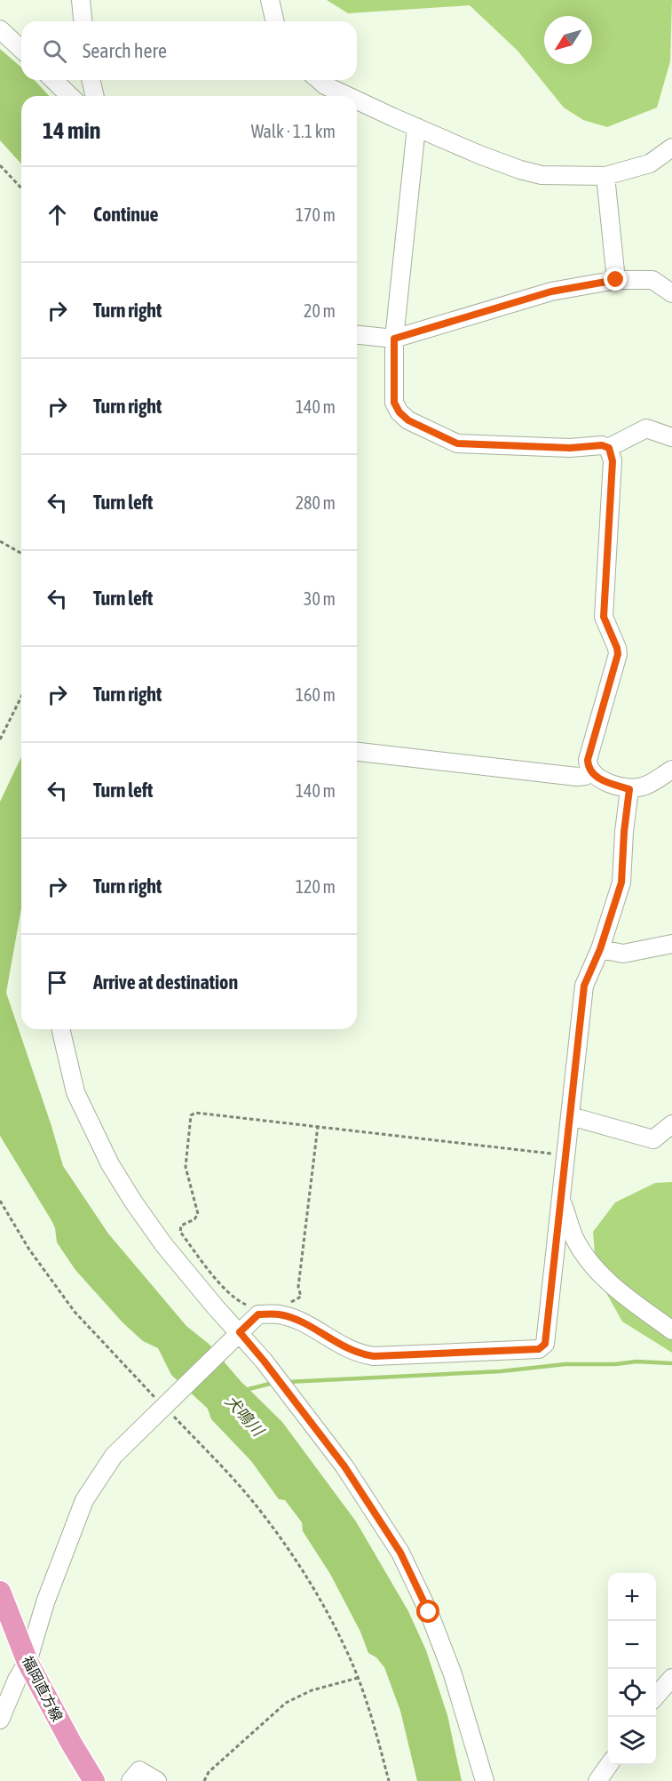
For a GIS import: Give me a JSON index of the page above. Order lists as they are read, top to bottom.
{
  "streets": {
    "main road": ["福岡直方線"]
  },
  "water": ["犬鳴川"],
  "north": "bottom left",
  "page": {
    "search": "Search here",
    "heading": ["14 min", "Walk · 1.1 km"],
    "list": [
      ["Continue", "170 m"],
      ["Turn right", "20 m"],
      ["Turn right", "140 m"],
      ["Turn left", "280 m"],
      ["Turn left", "30 m"],
      ["Turn right", "160 m"],
      ["Turn left", "140 m"],
      ["Turn right", "120 m"],
      "Arrive at destination"
    ],
    "map_buttons": ["+", "−"]
  }
}
